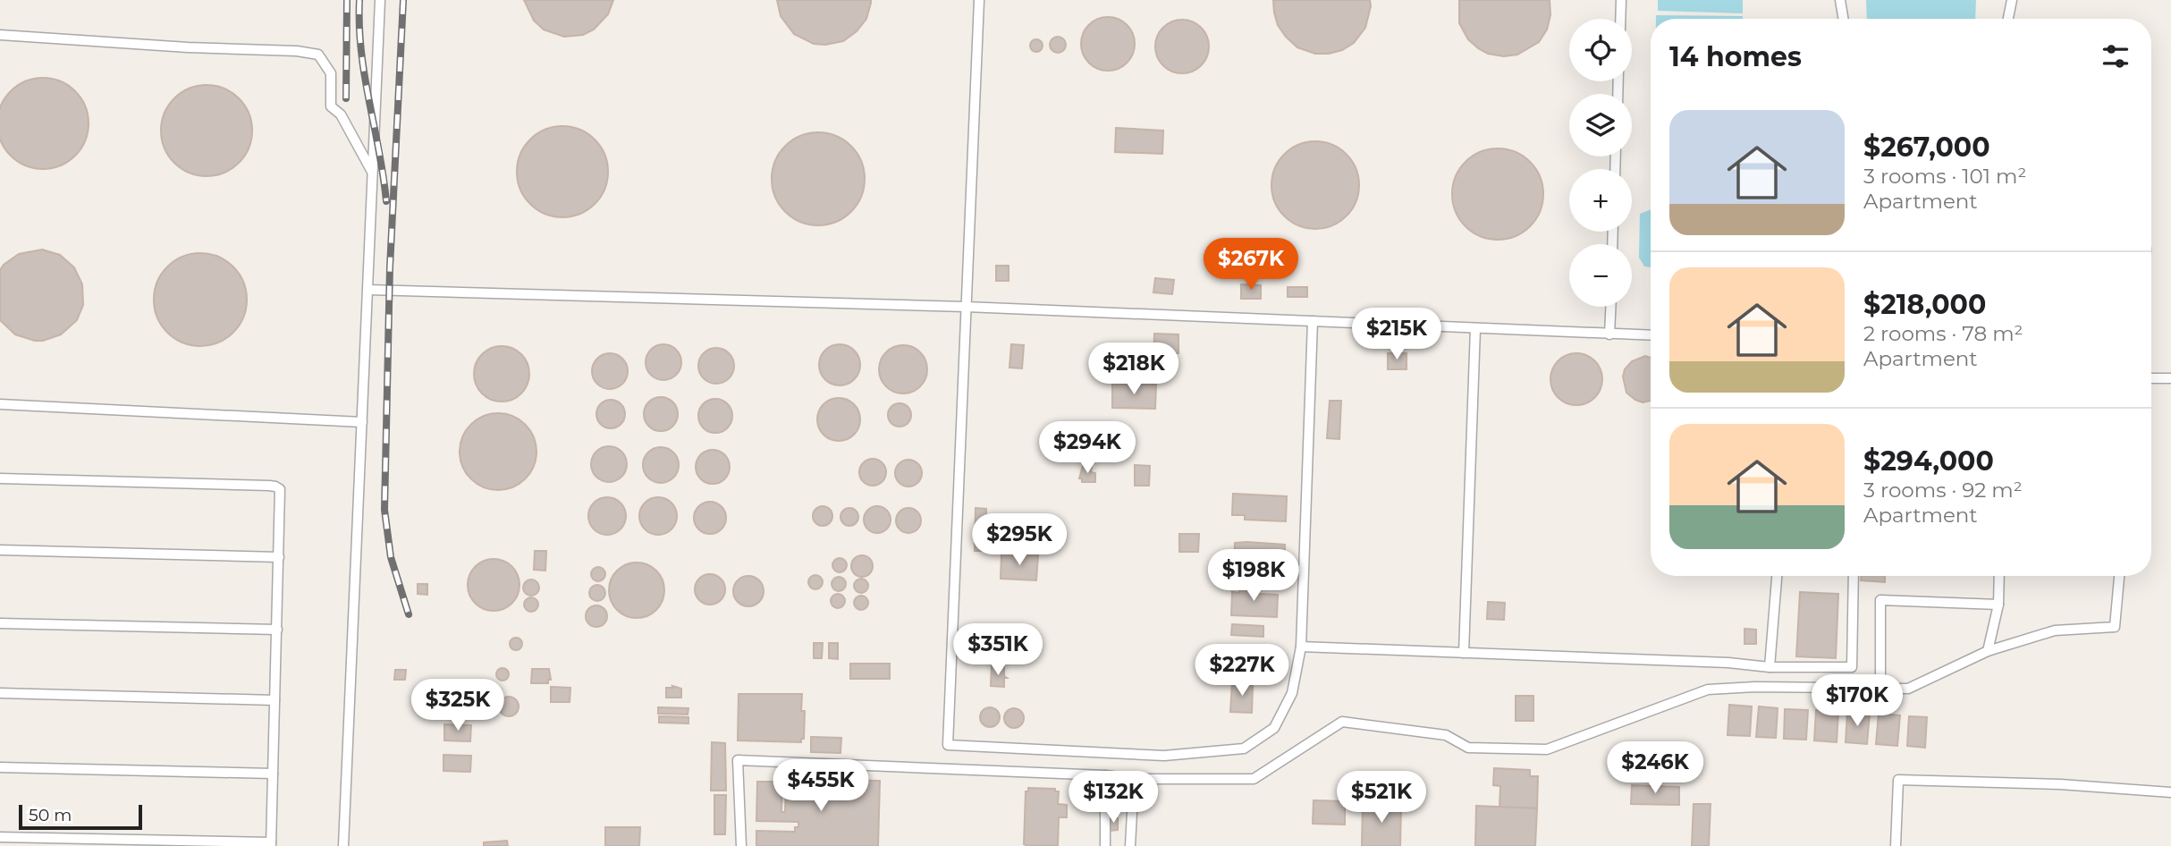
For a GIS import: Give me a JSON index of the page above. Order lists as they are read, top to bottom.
{
  "scale_bar": "50 m",
  "page": {
    "map_buttons": ["+", "−"],
    "heading": "14 homes",
    "list": [
      {
        "name": "$267,000",
        "note": "3 rooms · 101 m² · Apartment"
      },
      {
        "name": "$218,000",
        "note": "2 rooms · 78 m² · Apartment"
      },
      {
        "name": "$294,000",
        "note": "3 rooms · 92 m² · Apartment"
      }
    ],
    "price": [
      "$267K",
      "$215K",
      "$218K",
      "$294K",
      "$295K",
      "$198K",
      "$351K",
      "$227K",
      "$170K",
      "$325K",
      "$246K",
      "$455K",
      "$132K",
      "$521K"
    ],
    "scale": "50 m"
  }
}
